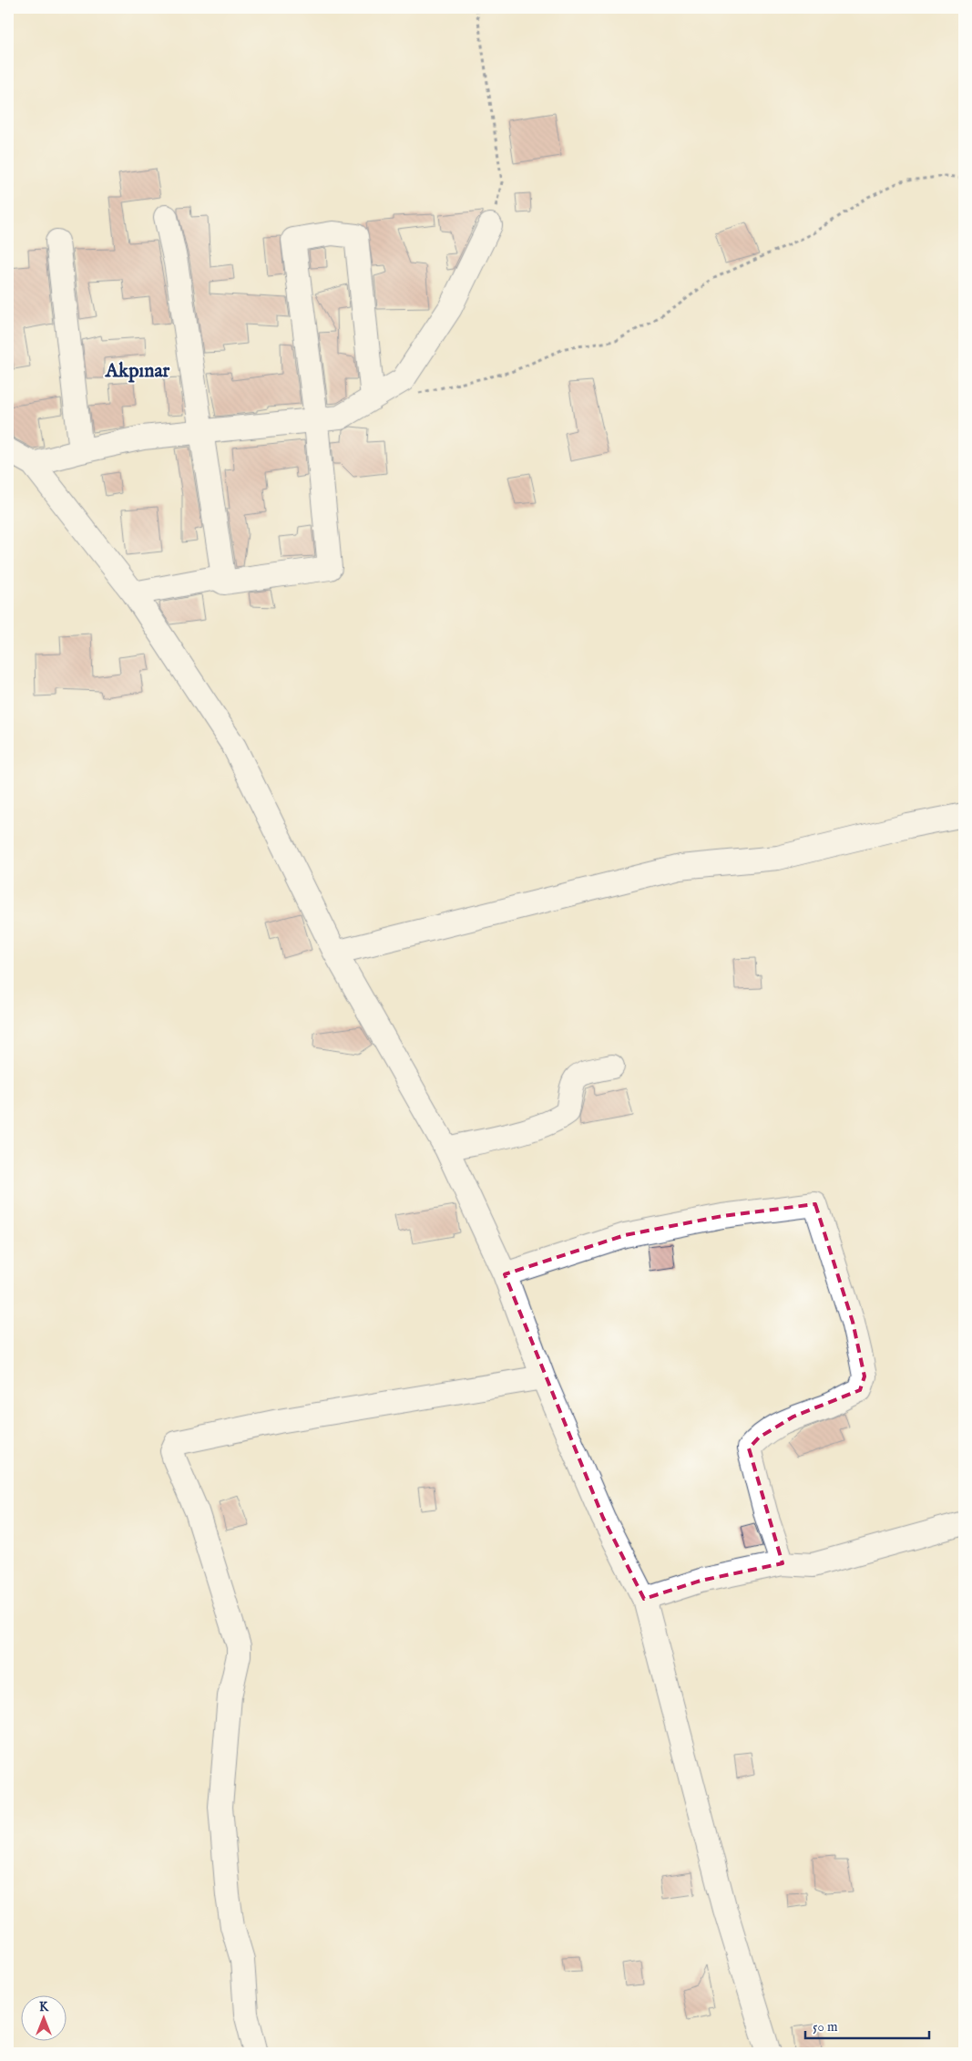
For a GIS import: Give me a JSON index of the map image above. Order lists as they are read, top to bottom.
{
  "districts": ["Akpınar"],
  "scale_bar": "50 m",
  "north": "top"
}
